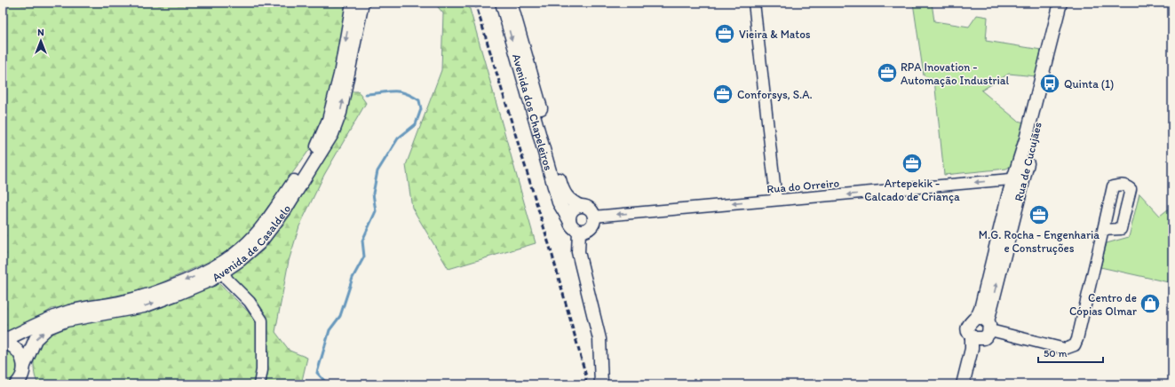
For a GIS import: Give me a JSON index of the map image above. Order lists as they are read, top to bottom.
{
  "streets": {
    "street": [
      "Avenida dos Chapeleiros",
      "Rua de Cucujães",
      "Rua do Orreiro",
      "Avenida de Casaldelo"
    ]
  },
  "crossings": [
    ["Avenida dos Chapeleiros", "Rua do Orreiro"],
    ["Rua de Cucujães", "Rua do Orreiro"]
  ],
  "one_way": ["Rua do Orreiro"],
  "places": {
    "office": [
      "Vieira & Matos",
      "RPA Inovation - Automação Industrial",
      "Conforsys, S.A.",
      "Artepekik - Calcado de Criança",
      "M.G. Rocha - Engenharia e Construções"
    ],
    "bus stop": ["Quinta (1)"],
    "shop": ["Centro de Cópias Olmar"]
  },
  "scale_bar": "50 m",
  "north": "top"
}
